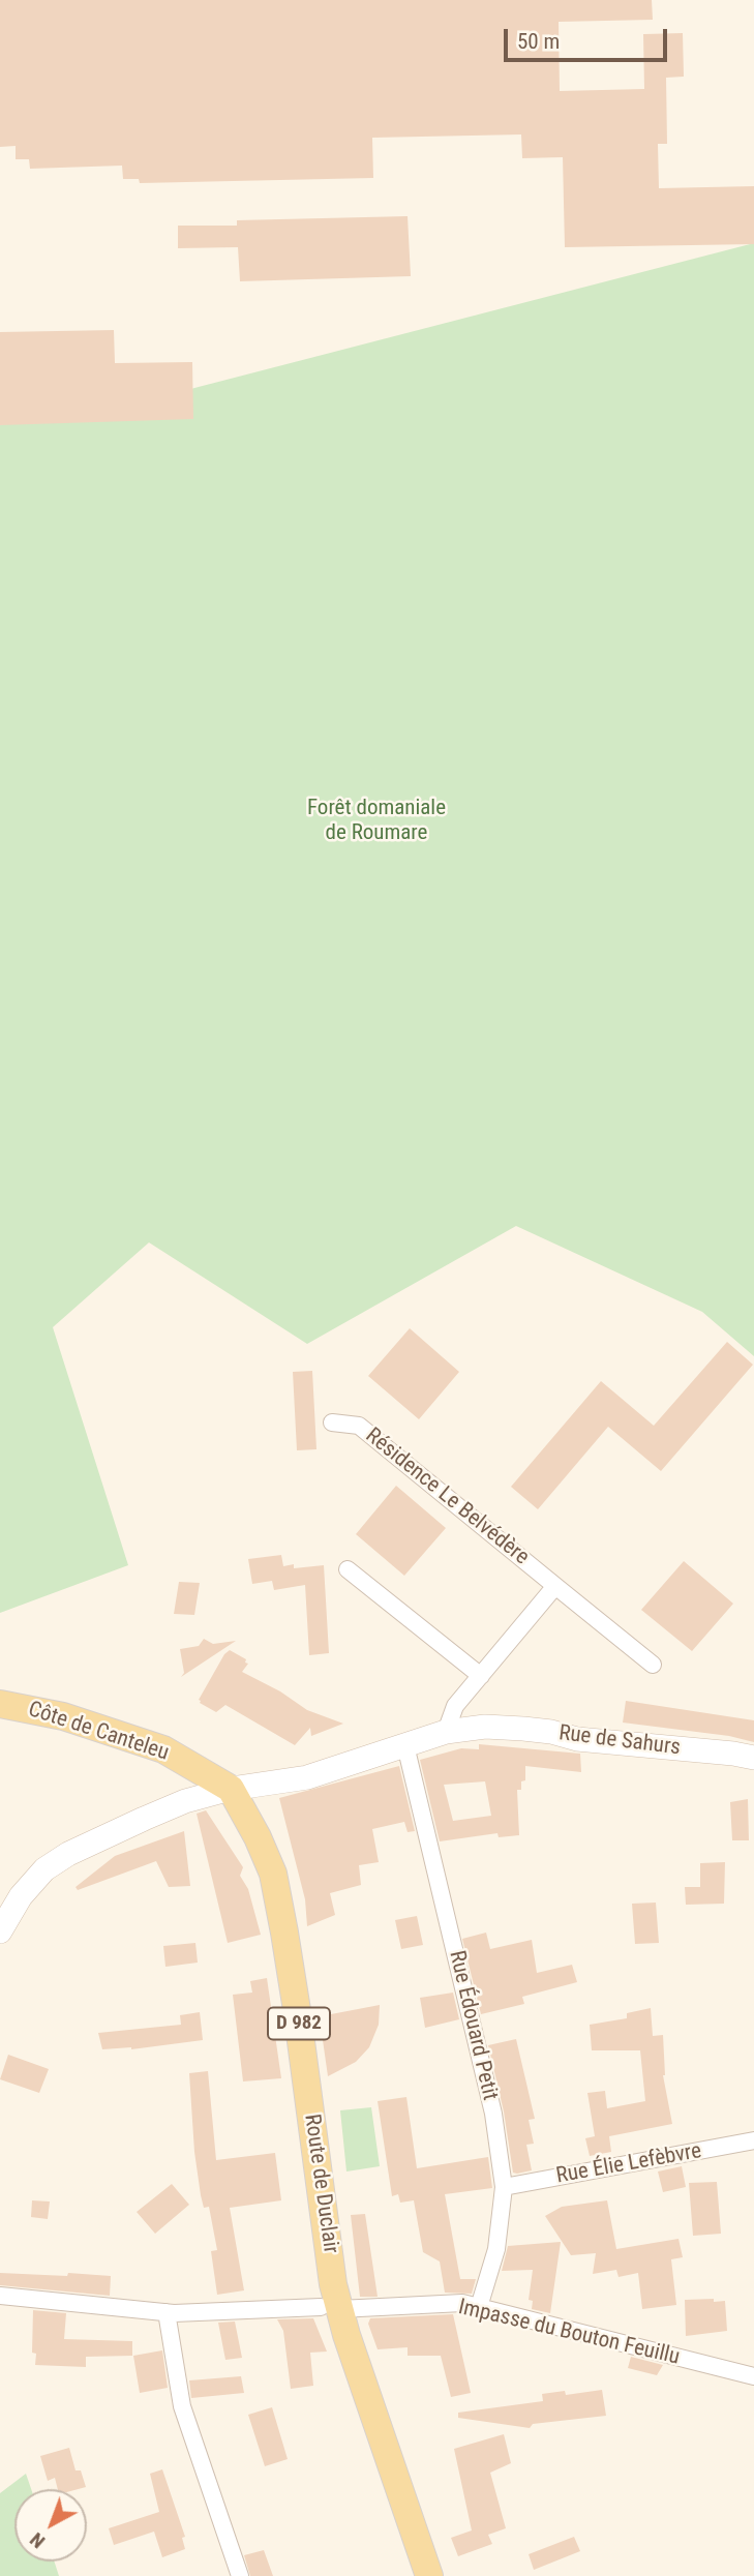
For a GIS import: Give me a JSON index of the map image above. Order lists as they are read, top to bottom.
{
  "streets": {
    "main road": ["Côte de Canteleu", "D 982", "Route de Duclair"],
    "street": [
      "Résidence Le Belvédère",
      "Rue de Sahurs",
      "Rue Édouard Petit",
      "Rue Élie Lefèbvre",
      "Impasse du Bouton Feuillu"
    ]
  },
  "crossings": [
    ["Côte de Canteleu", "Rue de Sahurs"],
    ["Côte de Canteleu", "Route de Duclair"],
    ["Rue de Sahurs", "Rue Édouard Petit"],
    ["Rue de Sahurs", "Route de Duclair"],
    ["Rue Édouard Petit", "Rue Élie Lefèbvre"],
    ["Rue Édouard Petit", "Impasse du Bouton Feuillu"],
    ["Route de Duclair", "Impasse du Bouton Feuillu"]
  ],
  "parks": ["Forêt domaniale de Roumare"],
  "scale_bar": "50 m",
  "north": "bottom left"
}
